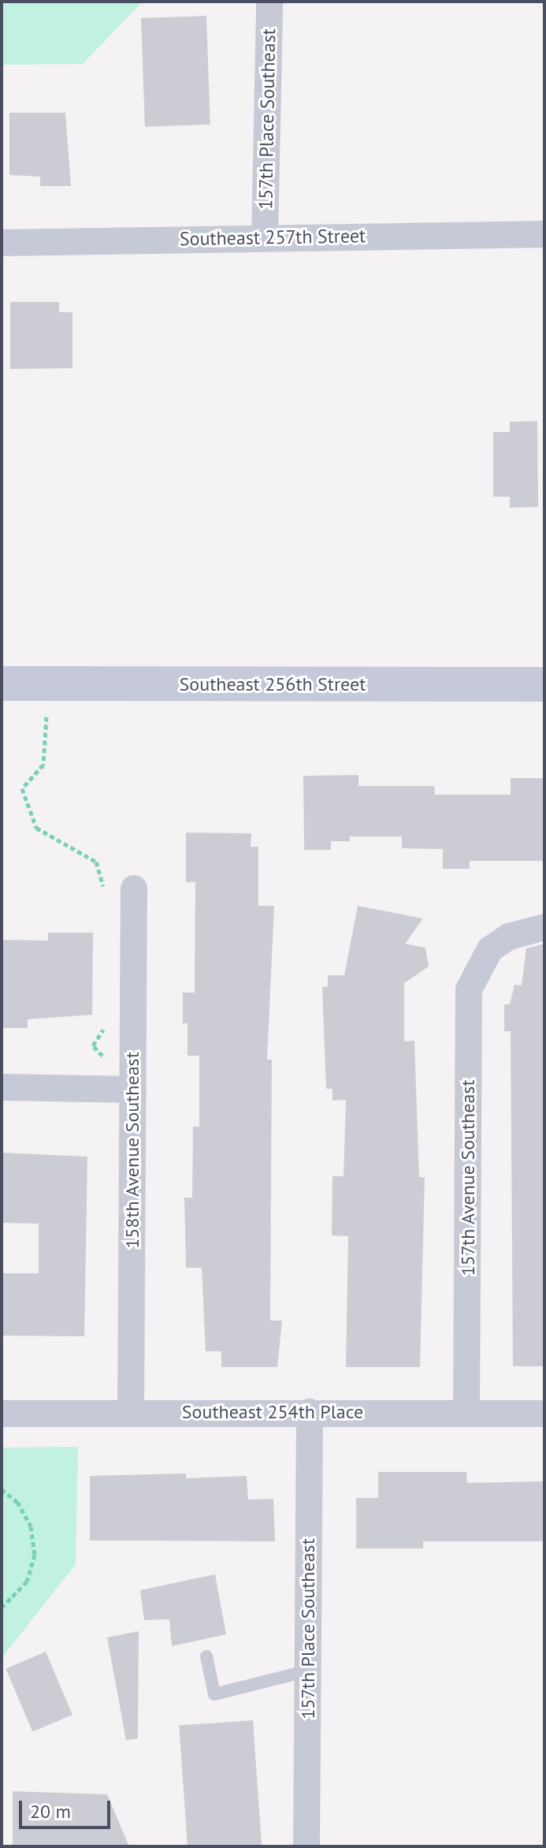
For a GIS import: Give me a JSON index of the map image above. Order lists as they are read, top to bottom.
{
  "streets": {
    "main road": ["Southeast 256th Street"],
    "street": [
      "157th Place Southeast",
      "Southeast 257th Street",
      "158th Avenue Southeast",
      "157th Avenue Southeast",
      "Southeast 254th Place"
    ]
  },
  "crossings": [
    ["157th Place Southeast", "Southeast 257th Street"],
    ["157th Place Southeast", "Southeast 254th Place"],
    ["158th Avenue Southeast", "Southeast 254th Place"],
    ["157th Avenue Southeast", "Southeast 254th Place"]
  ],
  "scale_bar": "20 m"
}
